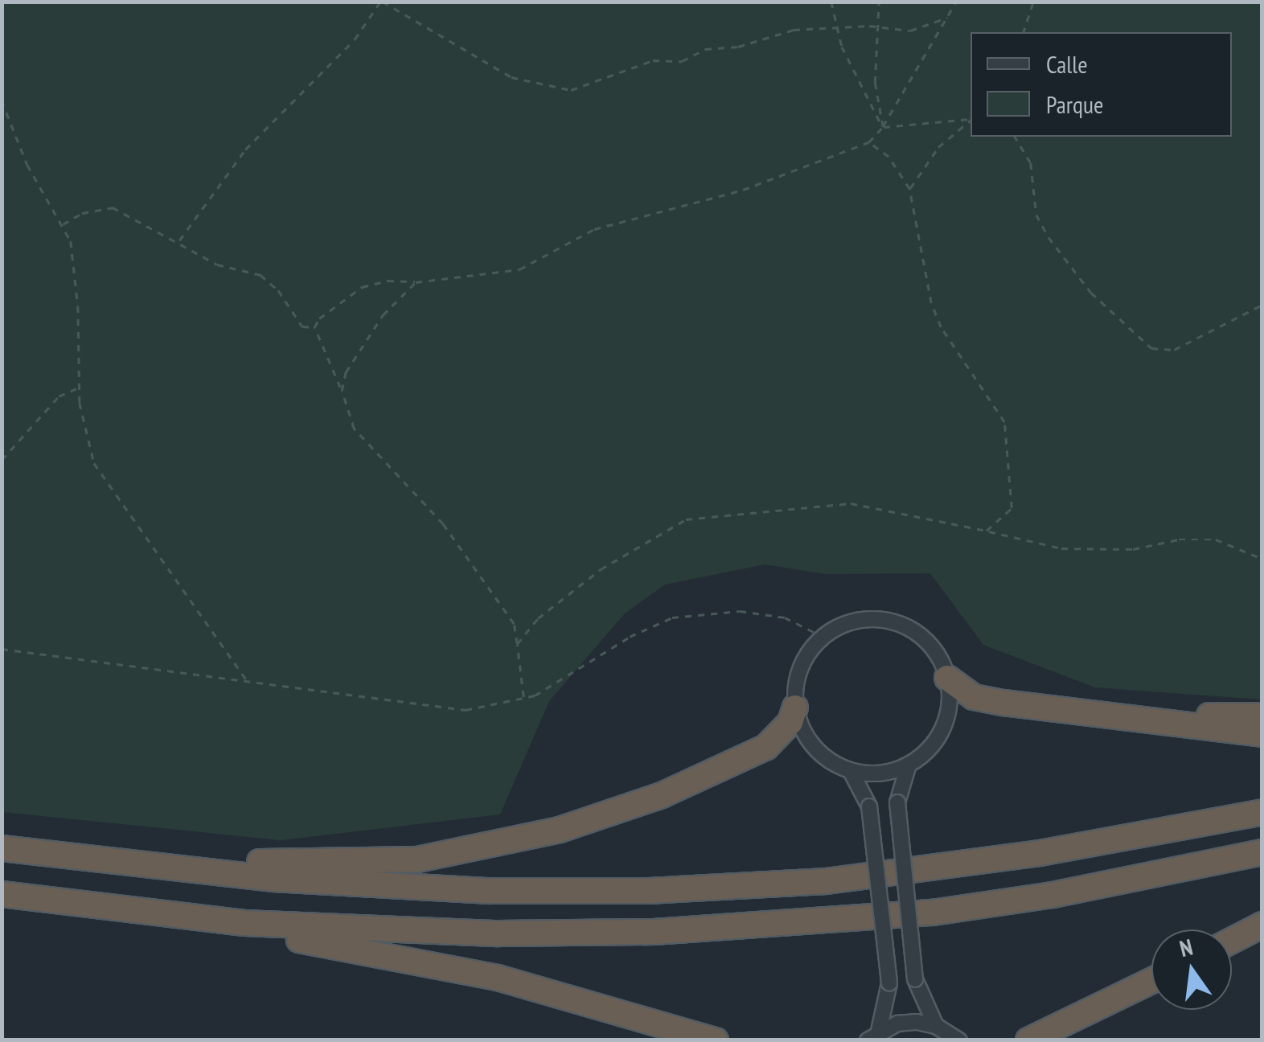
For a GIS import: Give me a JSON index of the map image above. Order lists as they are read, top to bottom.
{
  "legend": ["Calle", "Parque"],
  "north": "top"
}
